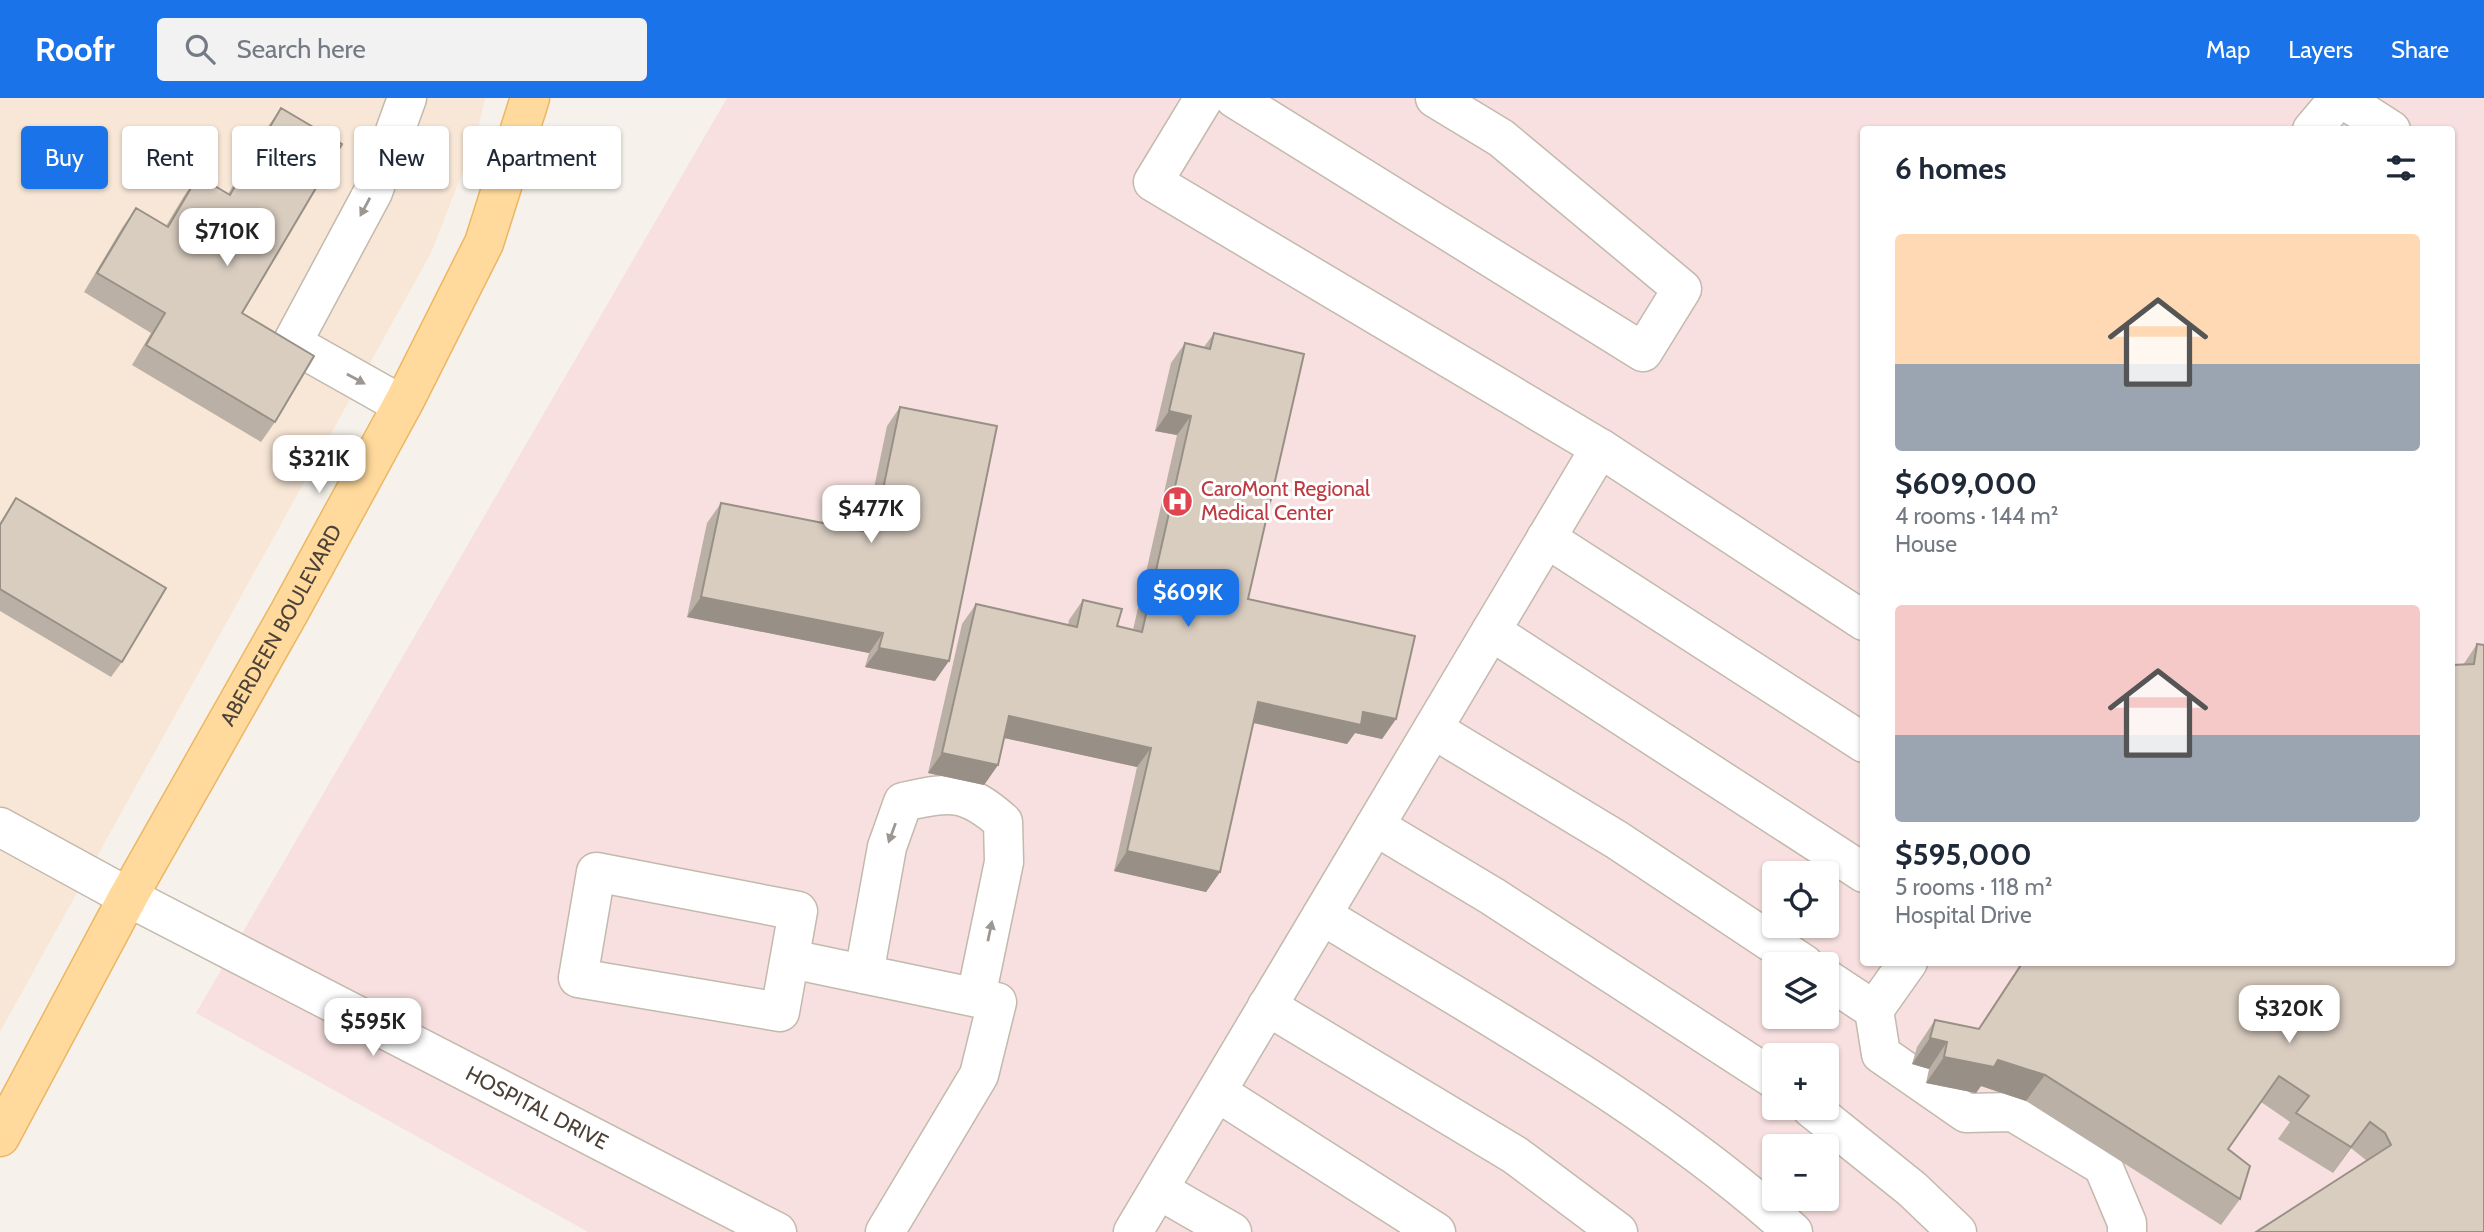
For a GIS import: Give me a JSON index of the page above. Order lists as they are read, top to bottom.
{
  "streets": {
    "main road": ["ABERDEEN BOULEVARD"],
    "street": ["HOSPITAL DRIVE"]
  },
  "crossings": [
    ["ABERDEEN BOULEVARD", "HOSPITAL DRIVE"]
  ],
  "places": {
    "hospital": ["CaroMont Regional Medical Center"]
  },
  "page": {
    "header": "Roofr",
    "search": "Search here",
    "nav": ["Map", "Layers", "Share"],
    "chip": [
      "Buy",
      "Rent",
      "Filters",
      "New",
      "Apartment"
    ],
    "heading": "6 homes",
    "price": [
      "$710K",
      "$321K",
      "$477K",
      "$609K",
      "$320K",
      "$595K"
    ],
    "list": [
      {
        "name": "$609,000",
        "note": "4 rooms · 144 m² · House"
      },
      {
        "name": "$595,000",
        "note": "5 rooms · 118 m² · Hospital Drive"
      }
    ],
    "map_buttons": ["+", "−"]
  }
}
